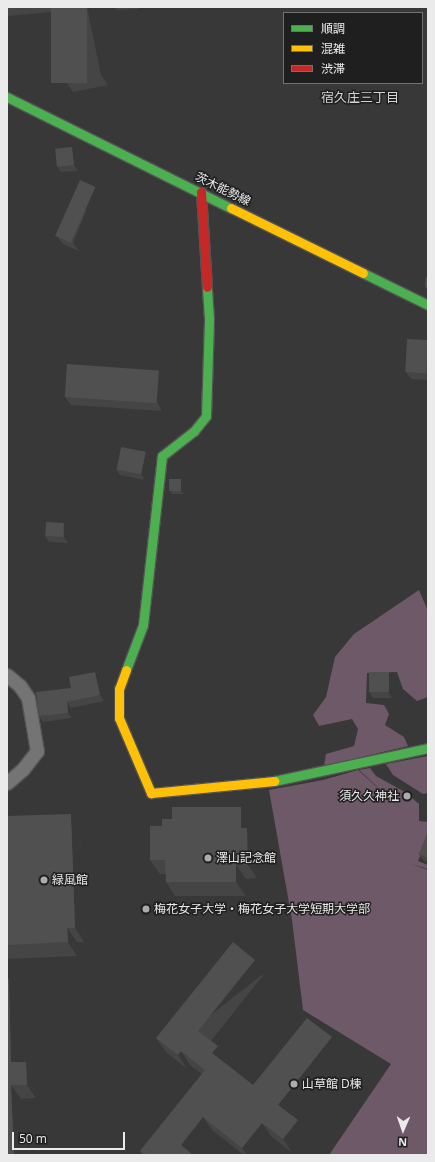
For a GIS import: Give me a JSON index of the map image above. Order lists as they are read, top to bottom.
{
  "streets": {
    "street": ["茨木能勢線"]
  },
  "districts": ["宿久庄三丁目"],
  "places": [
    "須久久神社",
    "澤山記念館",
    "緑風館",
    "梅花女子大学・梅花女子大学短期大学部",
    "山草館 D棟"
  ],
  "legend": ["順調", "混雑", "渋滞"],
  "scale_bar": "50 m",
  "north": "bottom"
}
